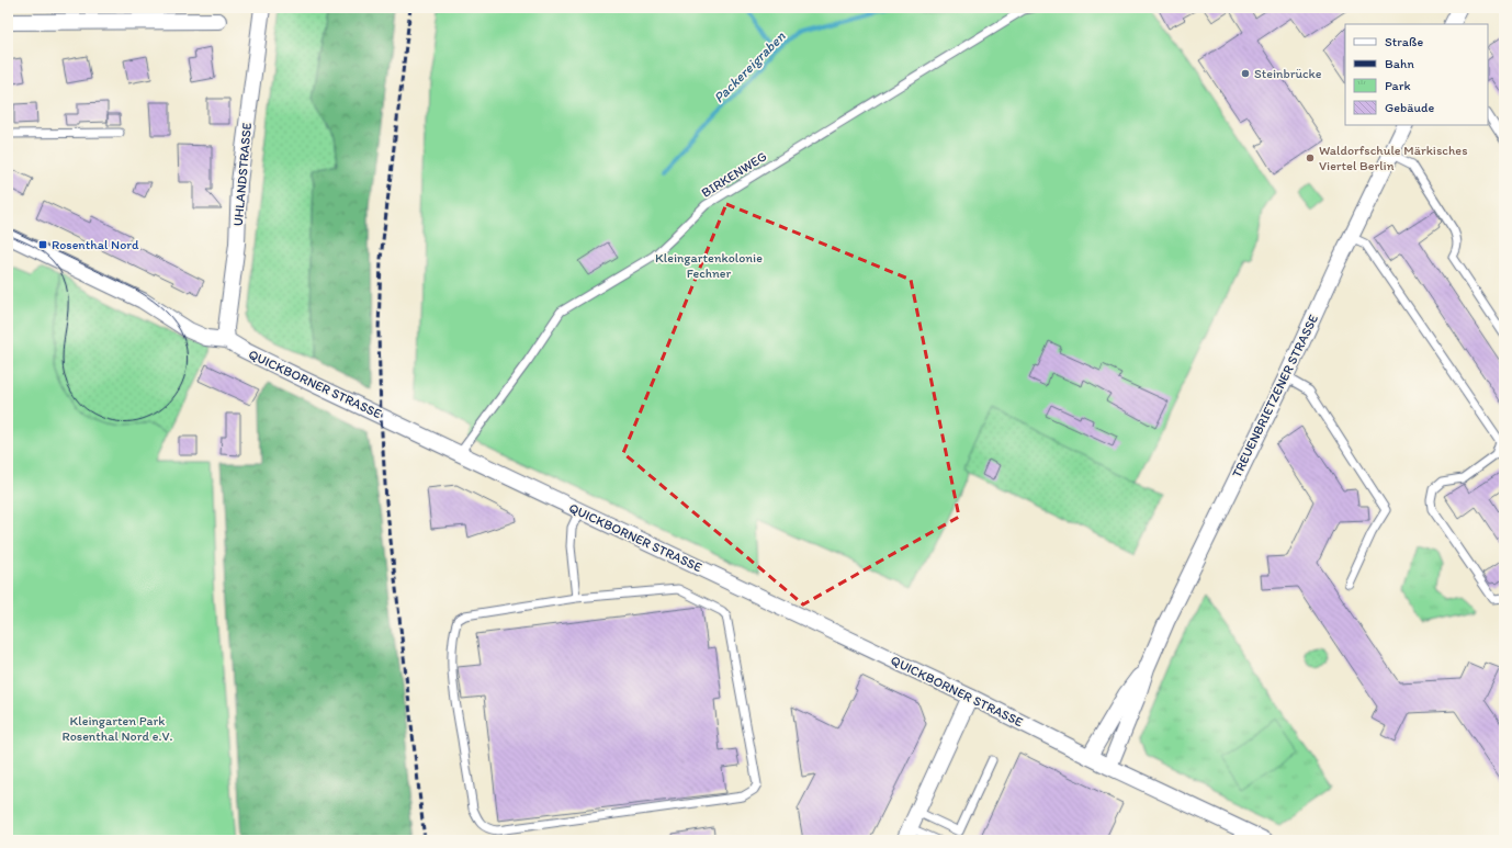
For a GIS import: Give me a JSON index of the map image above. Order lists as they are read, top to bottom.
{
  "streets": {
    "street": ["UHLANDSTRASSE", "QUICKBORNER STRASSE", "TREUENBRIETZENER STRASSE"],
    "lane": ["BIRKENWEG"]
  },
  "crossings": [
    ["UHLANDSTRASSE", "QUICKBORNER STRASSE"],
    ["BIRKENWEG", "QUICKBORNER STRASSE"],
    ["QUICKBORNER STRASSE", "TREUENBRIETZENER STRASSE"]
  ],
  "water": ["Packereigraben"],
  "parks": ["Kleingartenkolonie Fechner", "Kleingarten Park Rosenthal Nord e.V."],
  "places": {
    "other": ["Steinbrücke", "Waldorfschule Märkisches Viertel Berlin"],
    "transit": ["Rosenthal Nord"]
  },
  "legend": [
    "Straße",
    "Bahn",
    "Park",
    "Gebäude"
  ]
}
